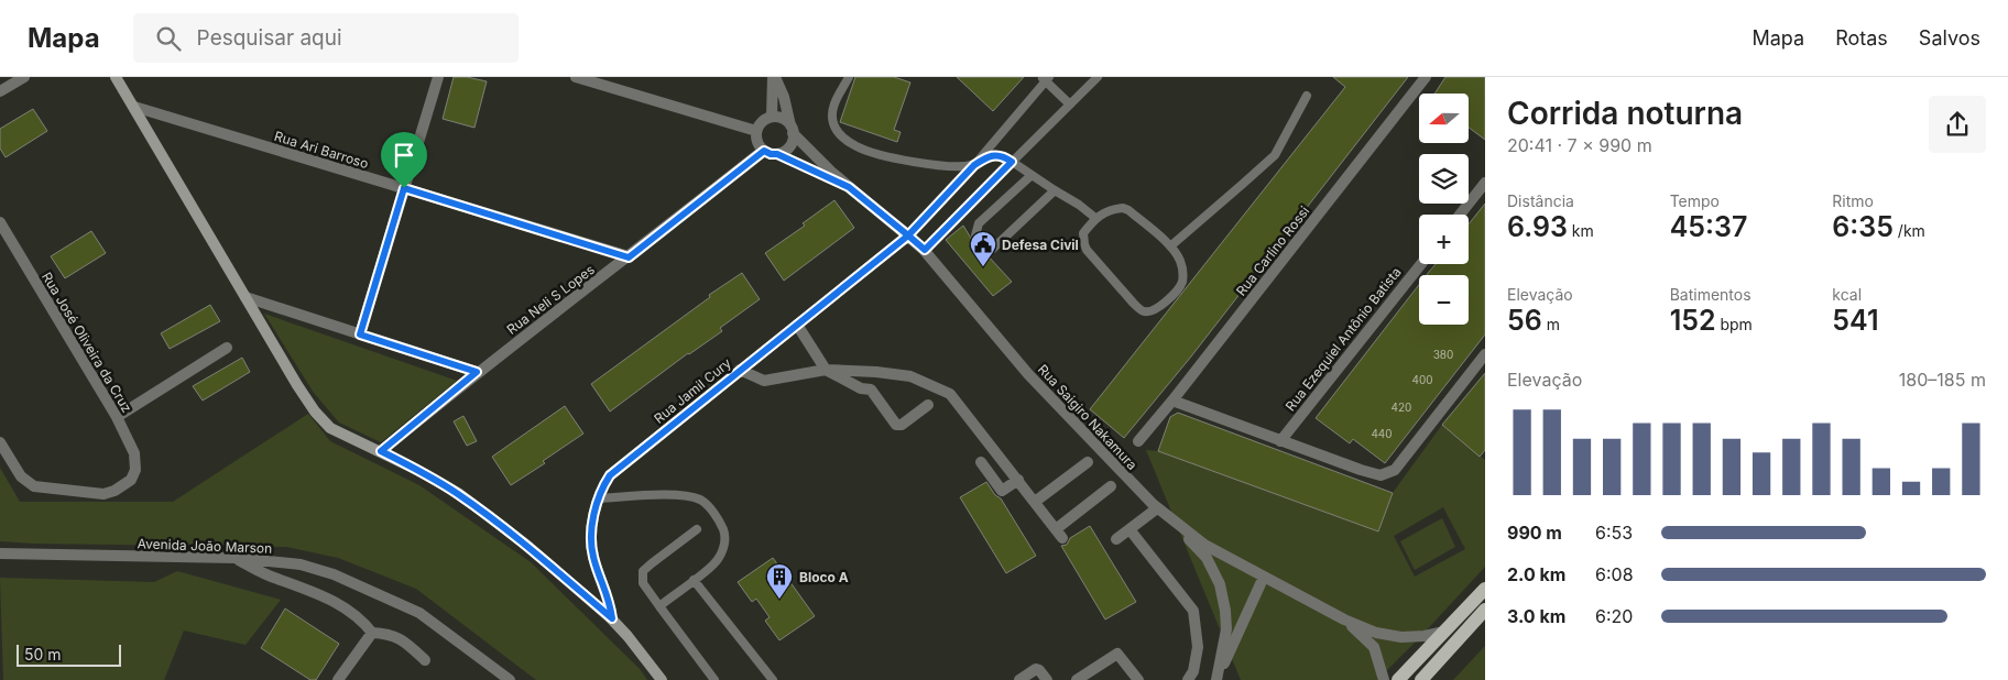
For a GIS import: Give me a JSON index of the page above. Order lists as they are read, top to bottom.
{
  "streets": {
    "street": [
      "Rua Ari Barroso",
      "Rua Carlino Rossi",
      "Rua Neli S Lopes",
      "Rua Ezequiel Antônio Batista",
      "Rua José Oliveira da Cruz",
      "Rua Jamil Cury",
      "Rua Saigiro Nakamura",
      "Avenida João Marson"
    ]
  },
  "crossings": [
    ["Rua Ari Barroso", "Rua Neli S Lopes"],
    ["Rua Neli S Lopes", "Rua Saigiro Nakamura"],
    ["Rua Jamil Cury", "Rua Saigiro Nakamura"]
  ],
  "places": {
    "public building": ["Defesa Civil"],
    "building": ["Bloco A"]
  },
  "house_numbers": [
    "380",
    "400",
    "420",
    "440"
  ],
  "scale_bar": "50 m",
  "north": "left",
  "page": {
    "header": "Mapa",
    "search": "Pesquisar aqui",
    "nav": ["Mapa", "Rotas", "Salvos"],
    "heading": ["Corrida noturna", "20:41 · 7 × 990 m"],
    "map_buttons": ["+", "−"],
    "stats": [
      ["Distância", "6.93 km"],
      ["Tempo", "45:37"],
      ["Ritmo", "6:35 /km"],
      ["Elevação", "56 m"],
      ["Batimentos", "152 bpm"],
      ["kcal", "541"]
    ],
    "chart": ["Elevação", "180–185 m"],
    "list": [
      {
        "name": "990 m",
        "note": "6:53"
      },
      {
        "name": "2.0 km",
        "note": "6:08"
      },
      {
        "name": "3.0 km",
        "note": "6:20"
      }
    ],
    "scale": "50 m"
  }
}
